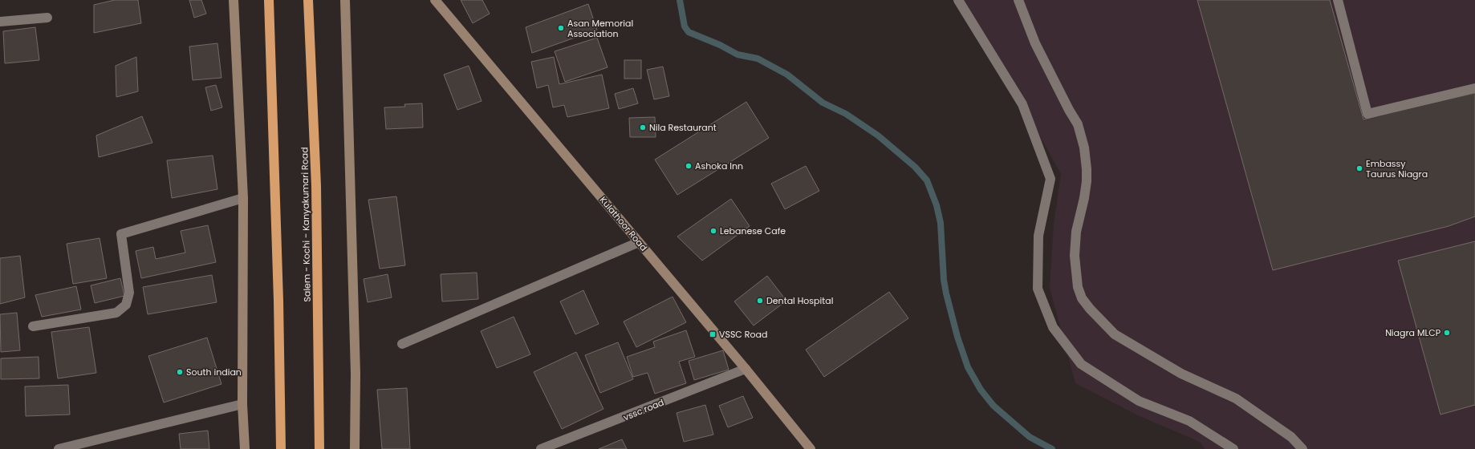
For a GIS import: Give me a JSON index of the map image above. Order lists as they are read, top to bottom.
{
  "streets": {
    "highway": ["Salem - Kochi - Kanyakumari Road"],
    "street": ["Kulathoor Road", "vssc road"]
  },
  "crossings": [
    ["Kulathoor Road", "vssc road"]
  ],
  "places": {
    "other": [
      "Asan Memorial Association",
      "Nila Restaurant",
      "Ashoka Inn",
      "Embassy Taurus Niagra",
      "Lebanese Cafe",
      "Dental Hospital",
      "Niagra MLCP",
      "South indian"
    ],
    "transit": ["VSSC Road"]
  }
}
